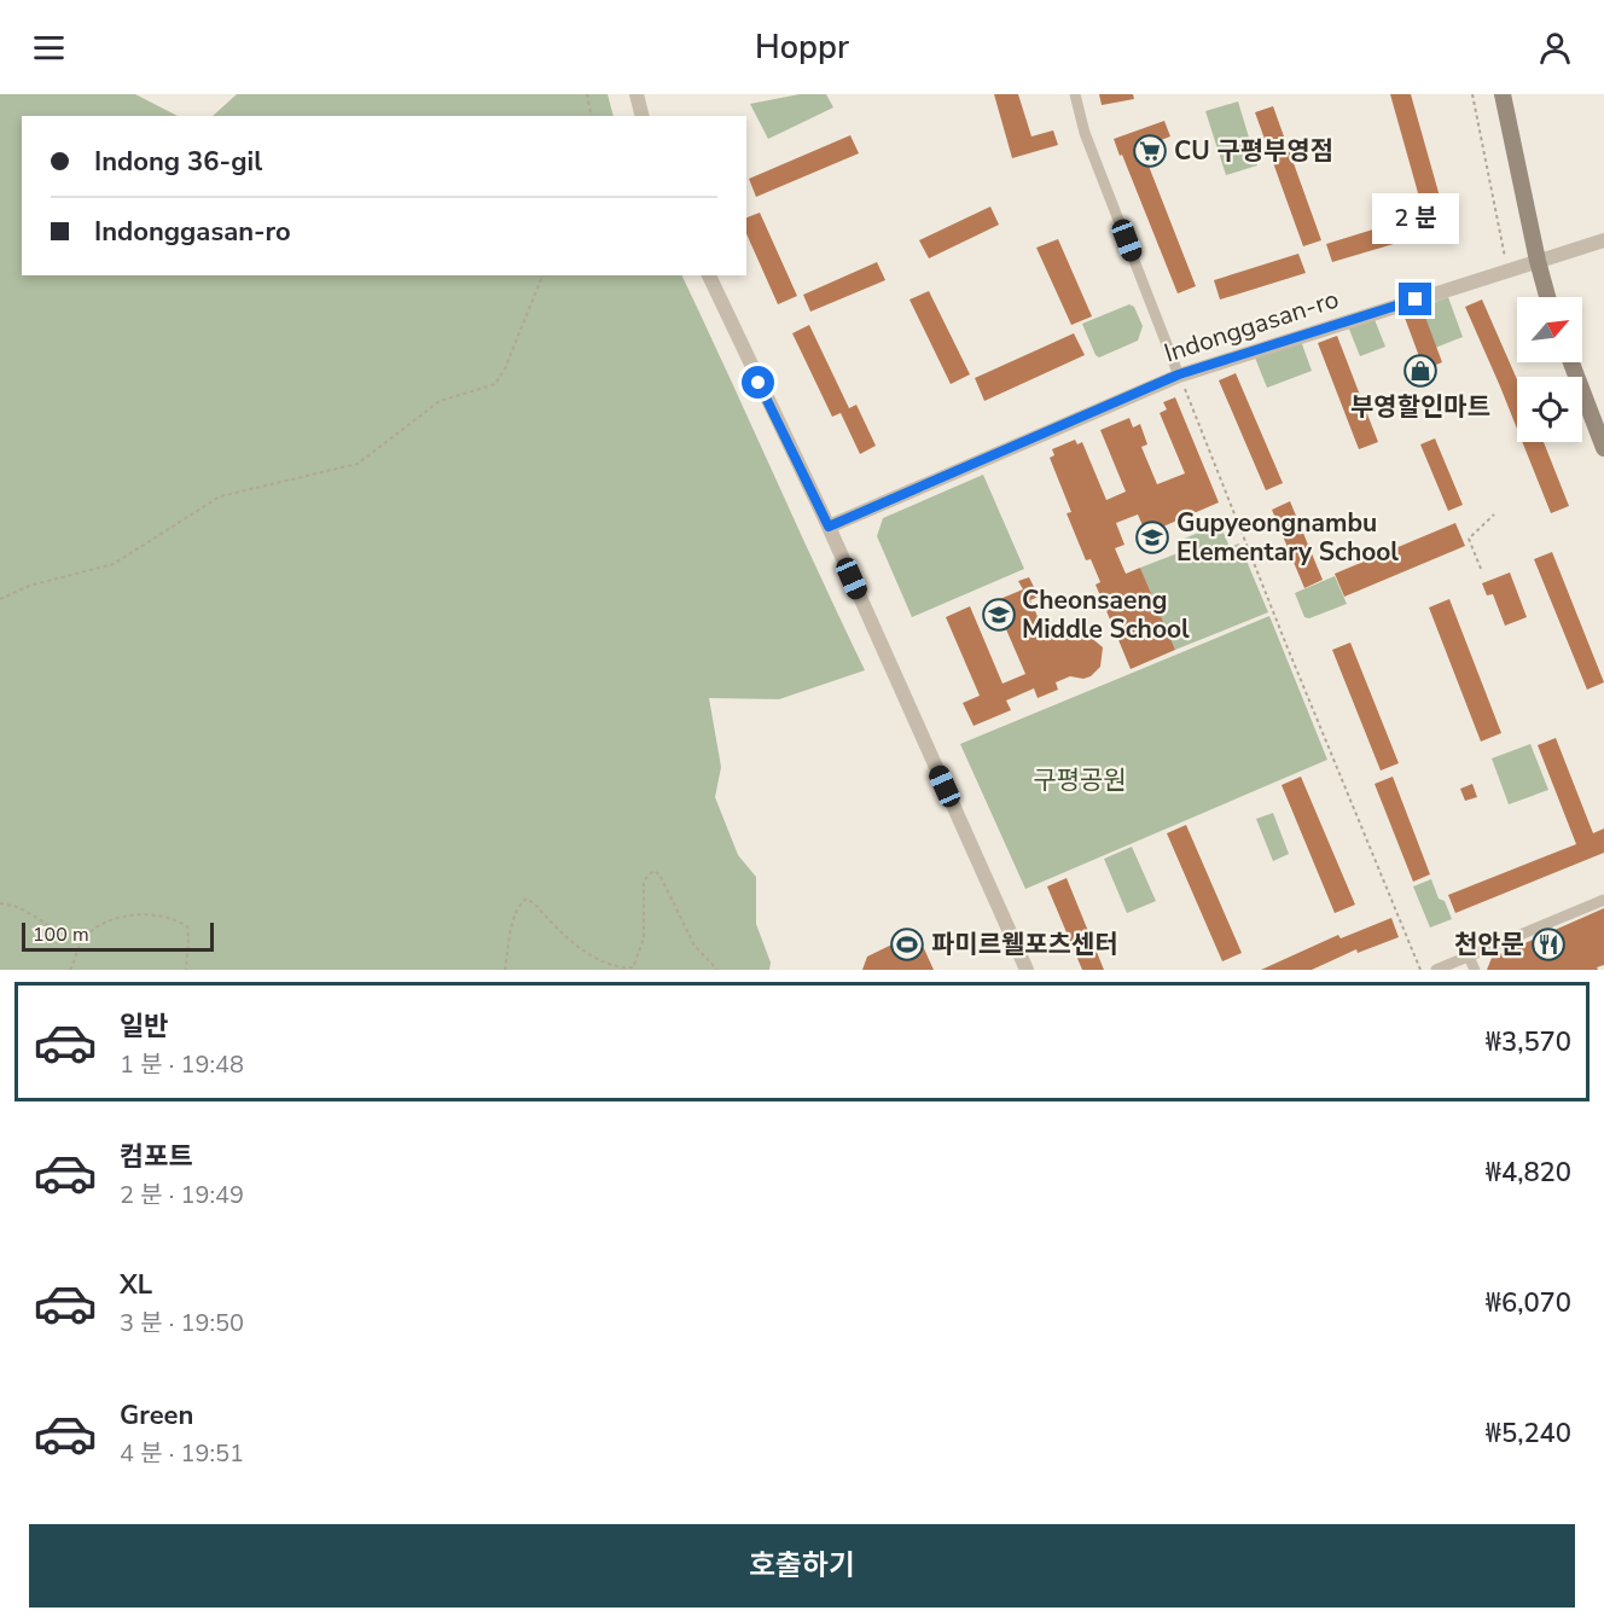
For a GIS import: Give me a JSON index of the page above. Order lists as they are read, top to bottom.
{
  "streets": {
    "street": ["Indonggasan-ro"]
  },
  "parks": ["구평공원"],
  "places": {
    "supermarket": ["CU 구평부영점"],
    "shop": ["부영할인마트"],
    "school or university": ["Gupyeongnambu Elementary School", "Cheonsaeng Middle School"],
    "sports": ["파미르웰포츠센터"],
    "restaurant": ["천안문"]
  },
  "scale_bar": "100 m",
  "north": "top right",
  "page": {
    "header": "Hoppr",
    "banner": ["Indong 36-gil", "Indonggasan-ro"],
    "bubble": "2 분",
    "scale": "100 m",
    "list": [
      {
        "name": "일반",
        "note": "1 분 · 19:48",
        "value": "₩3,570"
      },
      {
        "name": "컴포트",
        "note": "2 분 · 19:49",
        "value": "₩4,820"
      },
      {
        "name": "XL",
        "note": "3 분 · 19:50",
        "value": "₩6,070"
      },
      {
        "name": "Green",
        "note": "4 분 · 19:51",
        "value": "₩5,240"
      }
    ],
    "buttons": "호출하기"
  }
}
